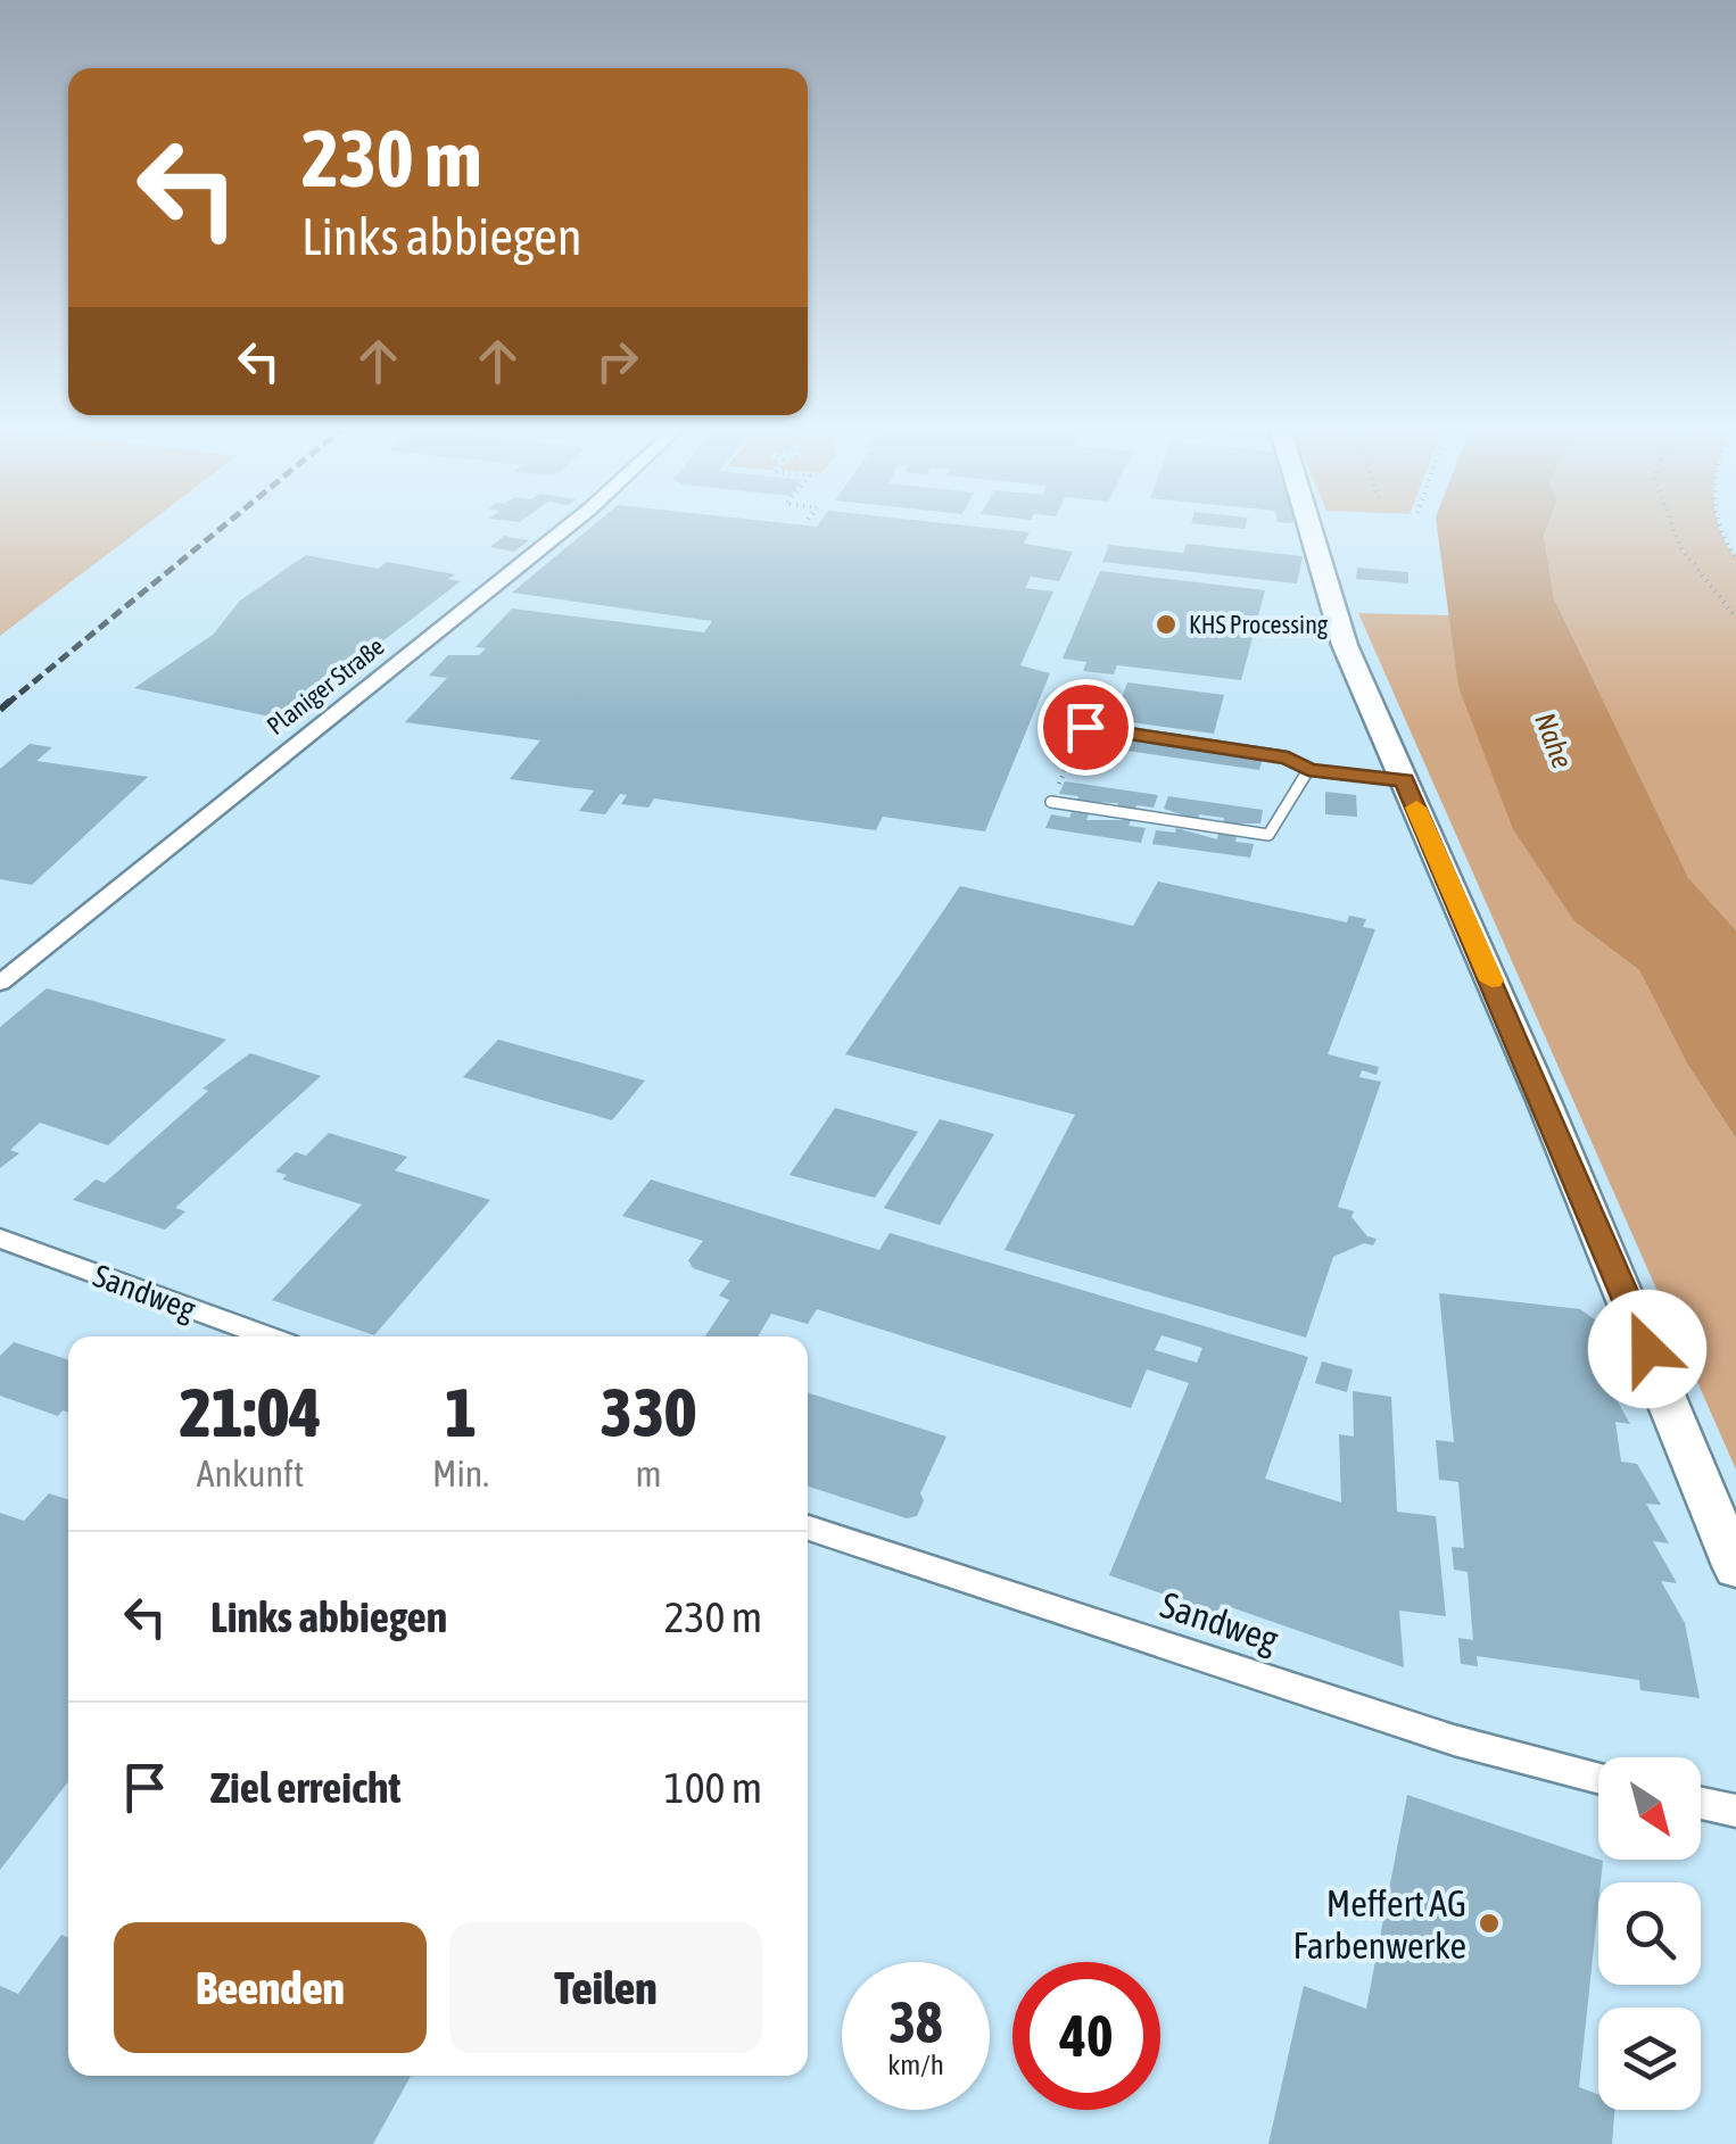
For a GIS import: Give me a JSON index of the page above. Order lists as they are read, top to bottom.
{
  "streets": {
    "street": ["Planiger Straße", "Sandweg"]
  },
  "water": ["Nahe"],
  "places": ["KHS Processing", "Meffert AG Farbenwerke"],
  "north": "bottom right",
  "page": {
    "turn": ["230 m", "Links abbiegen"],
    "eta": [
      "21:04",
      "Ankunft",
      "1",
      "Min.",
      "330",
      "m"
    ],
    "list": [
      {
        "name": "Links abbiegen",
        "value": "230 m"
      },
      {
        "name": "Ziel erreicht",
        "value": "100 m"
      }
    ],
    "buttons": ["Beenden", "Teilen"],
    "speed": "38 km/h",
    "limit": "40"
  }
}
